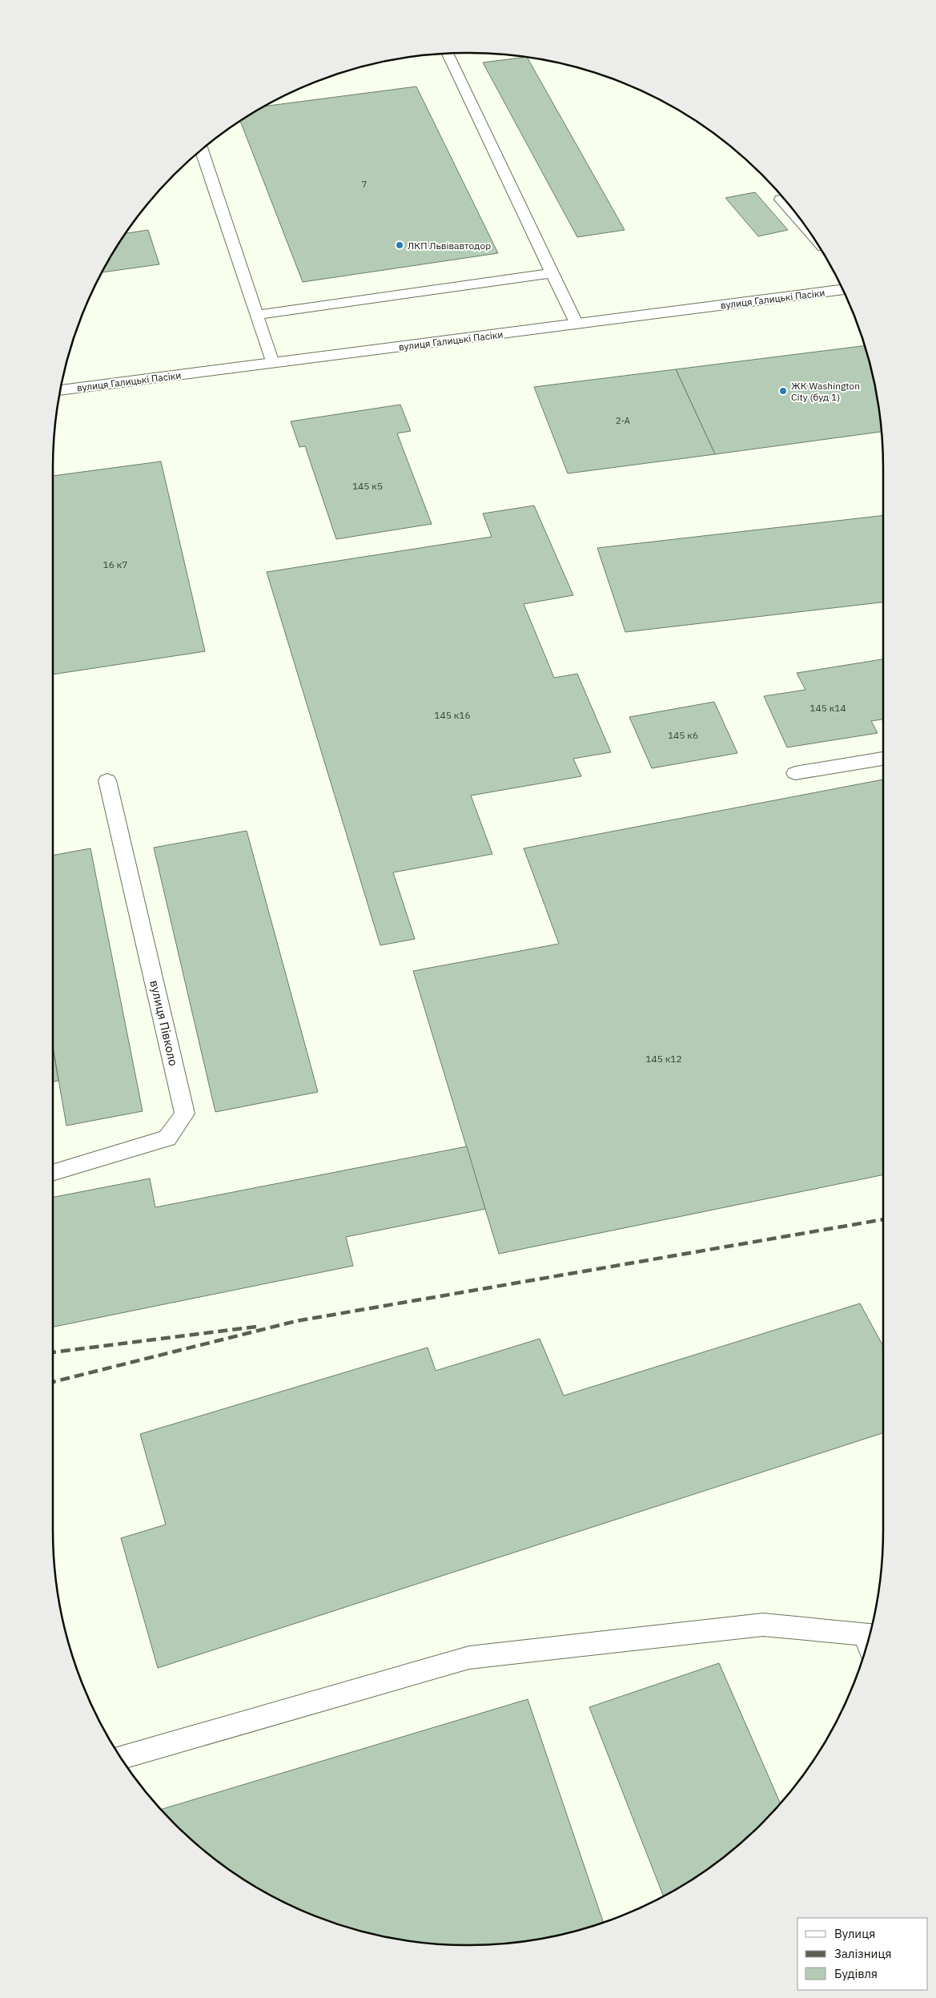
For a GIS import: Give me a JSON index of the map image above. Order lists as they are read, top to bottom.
{
  "streets": {
    "street": ["вулиця Галицькі Пасіки"],
    "lane": ["вулиця Півколо"]
  },
  "places": ["ЛКП Львівавтодор", "ЖК Washington City (буд 1)"],
  "house_numbers": [
    "7",
    "2-А",
    "145 к5",
    "16 к7",
    "145 к14",
    "145 к16",
    "145 к6",
    "145 к12"
  ],
  "legend": ["Вулиця", "Залізниця", "Будівля"]
}
